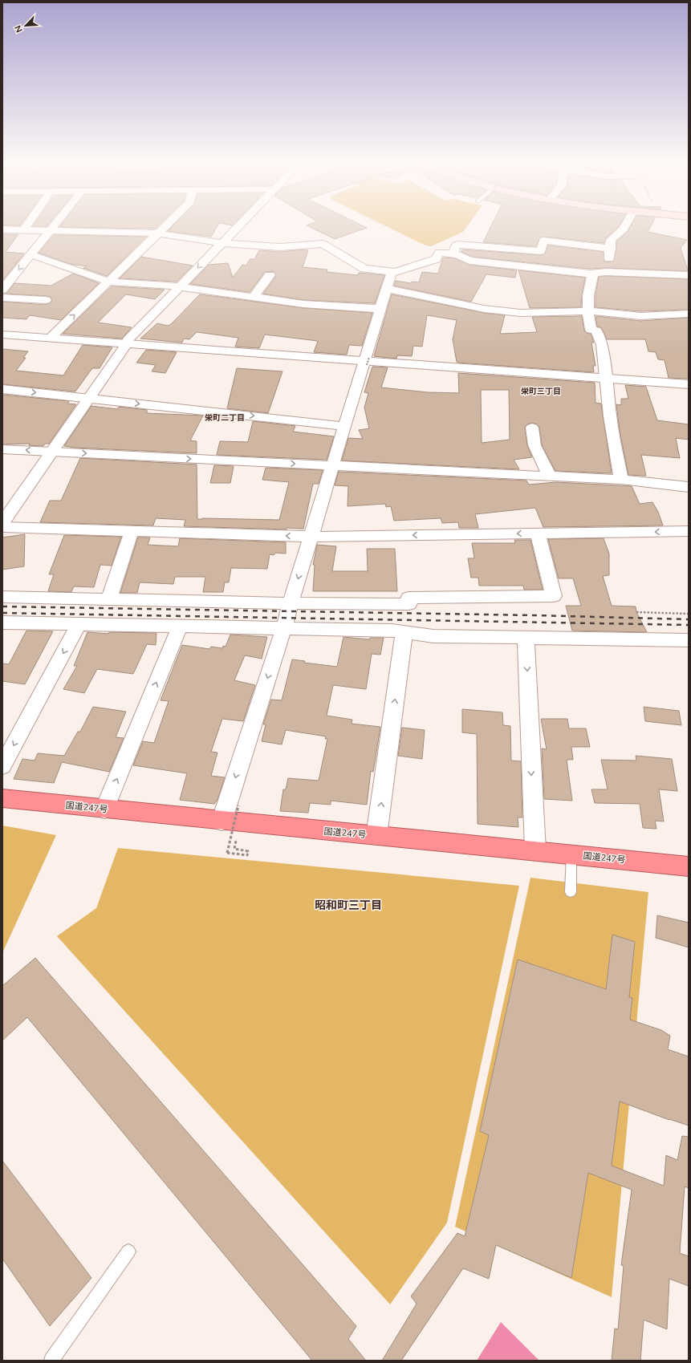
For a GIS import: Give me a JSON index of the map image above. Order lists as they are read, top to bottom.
{
  "streets": {
    "highway": ["国道247号"]
  },
  "districts": ["栄町三丁目", "栄町二丁目", "昭和町三丁目"],
  "north": "bottom left"
}
